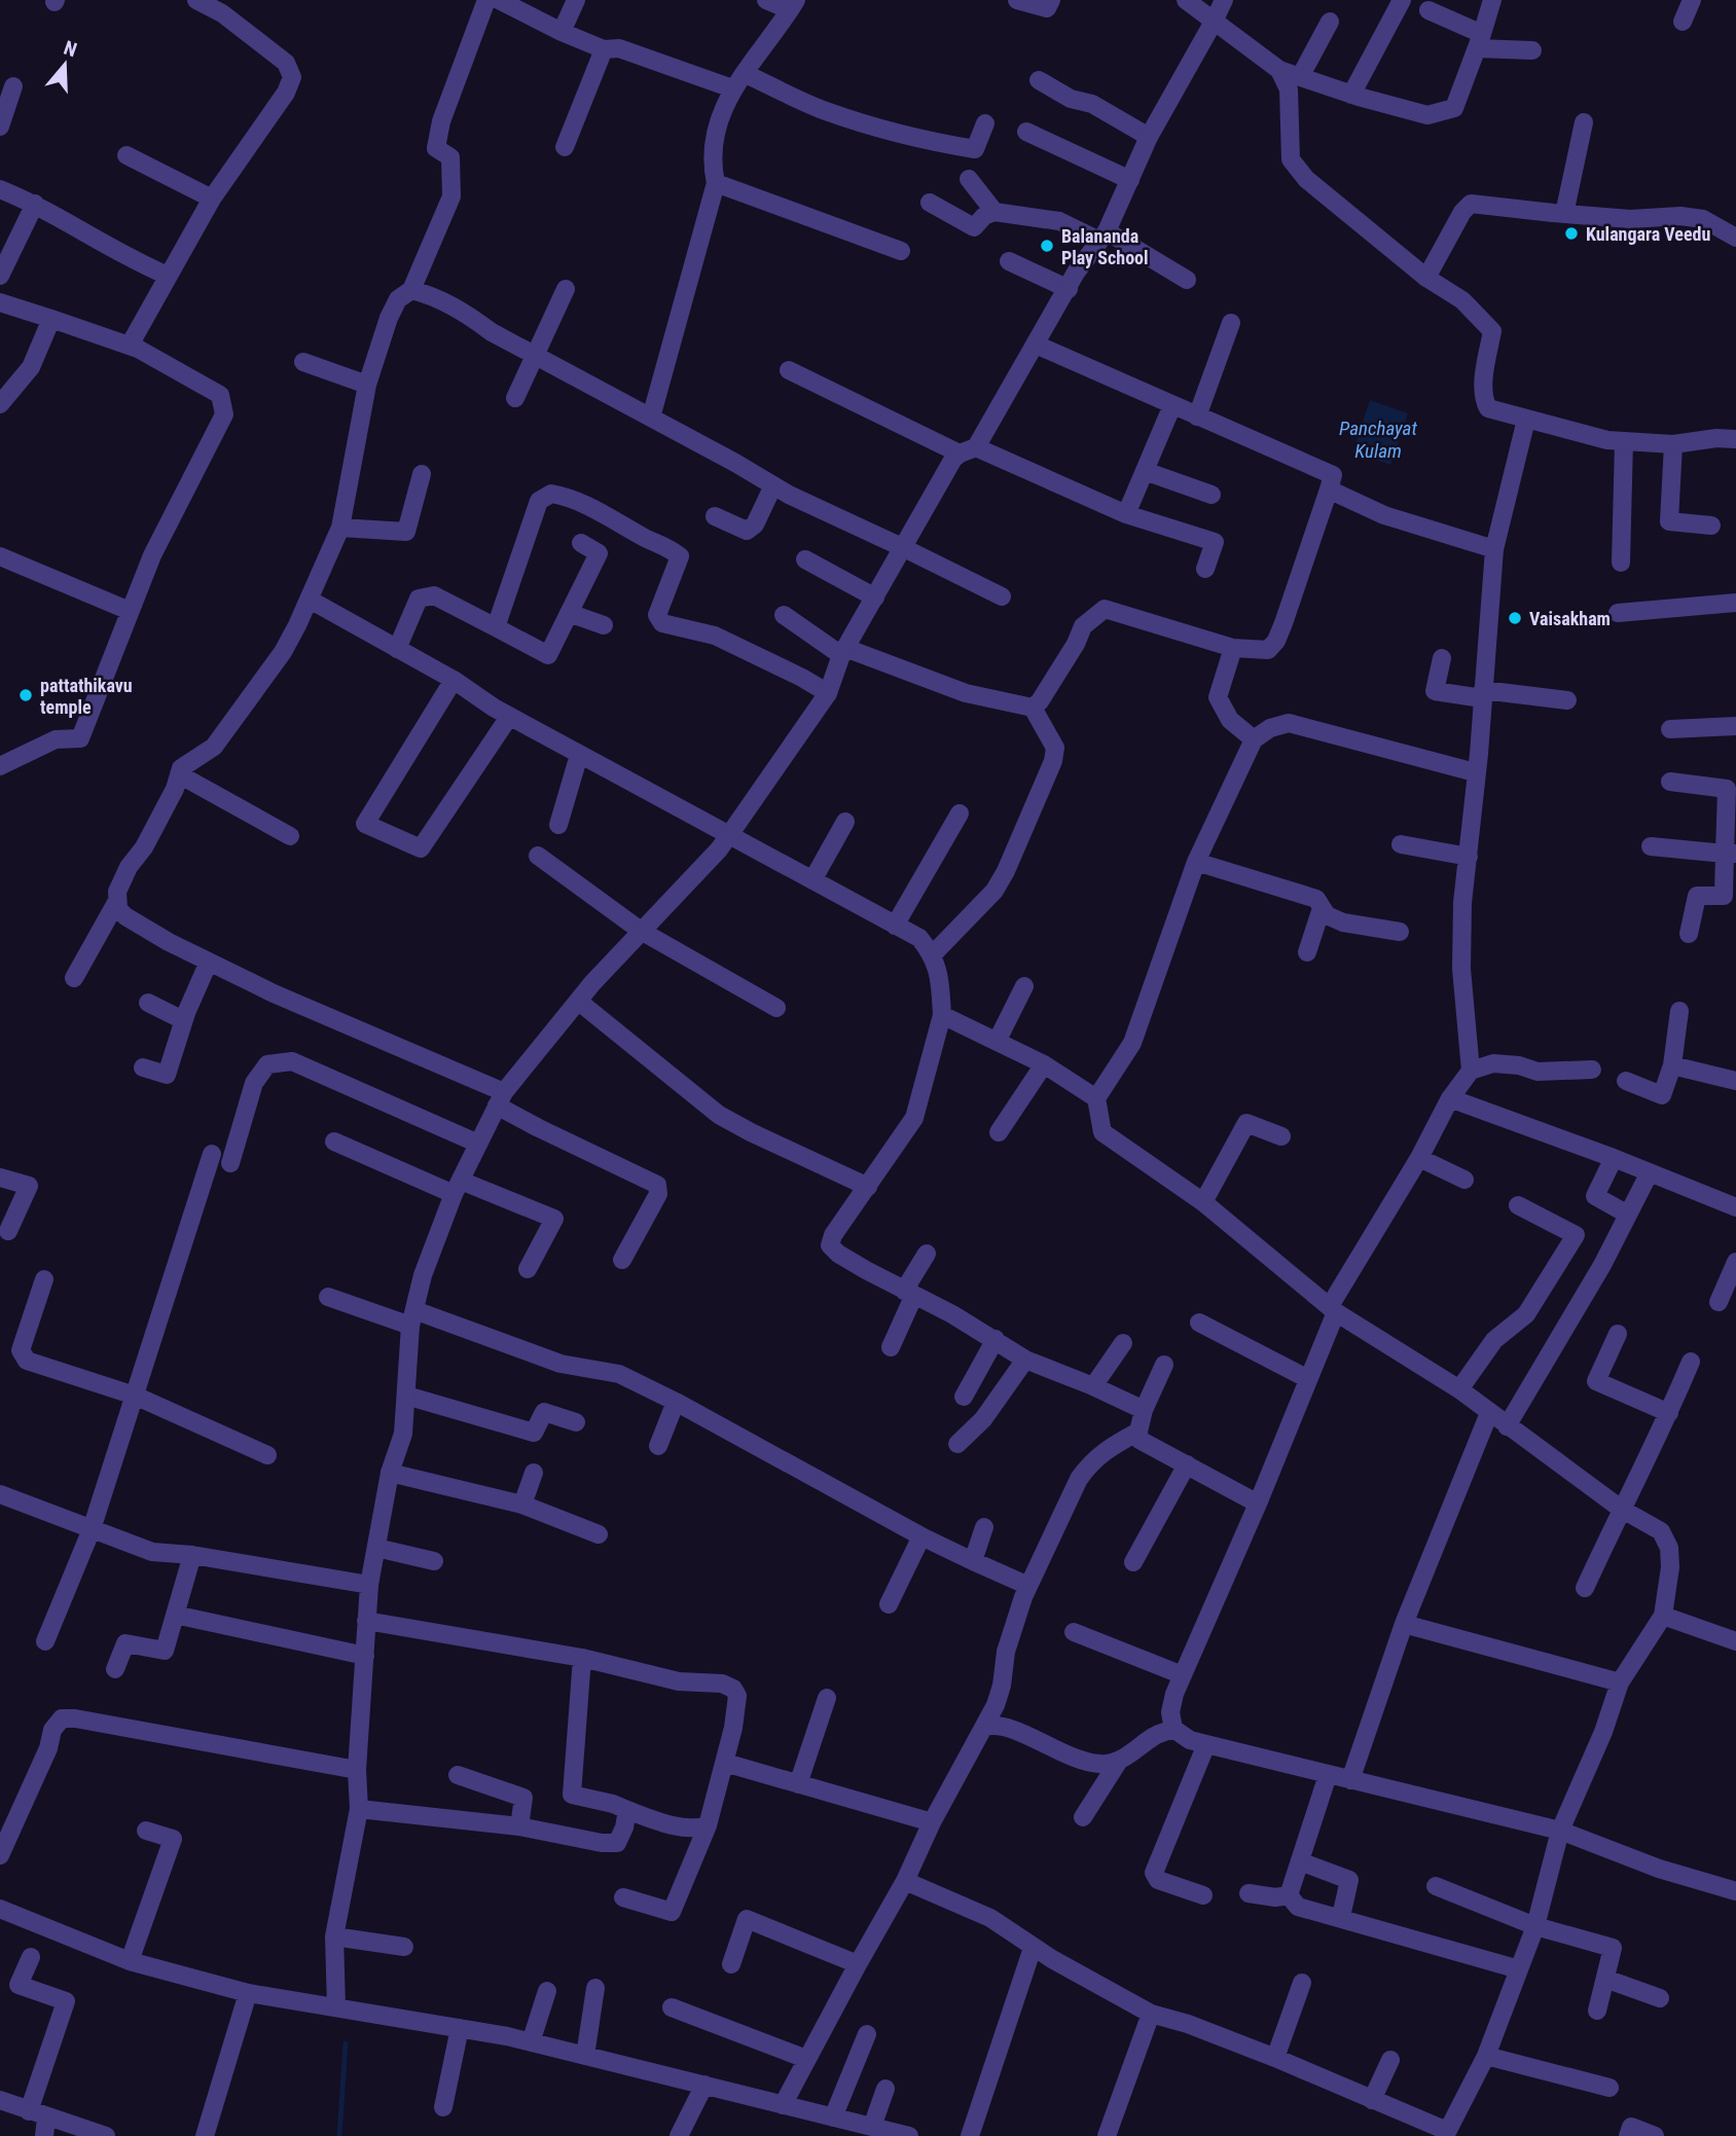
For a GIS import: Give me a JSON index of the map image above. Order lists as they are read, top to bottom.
{
  "water": ["Panchayat Kulam"],
  "places": [
    "Kulangara Veedu",
    "Balananda Play School",
    "Vaisakham",
    "pattathikavu temple"
  ],
  "north": "top"
}
